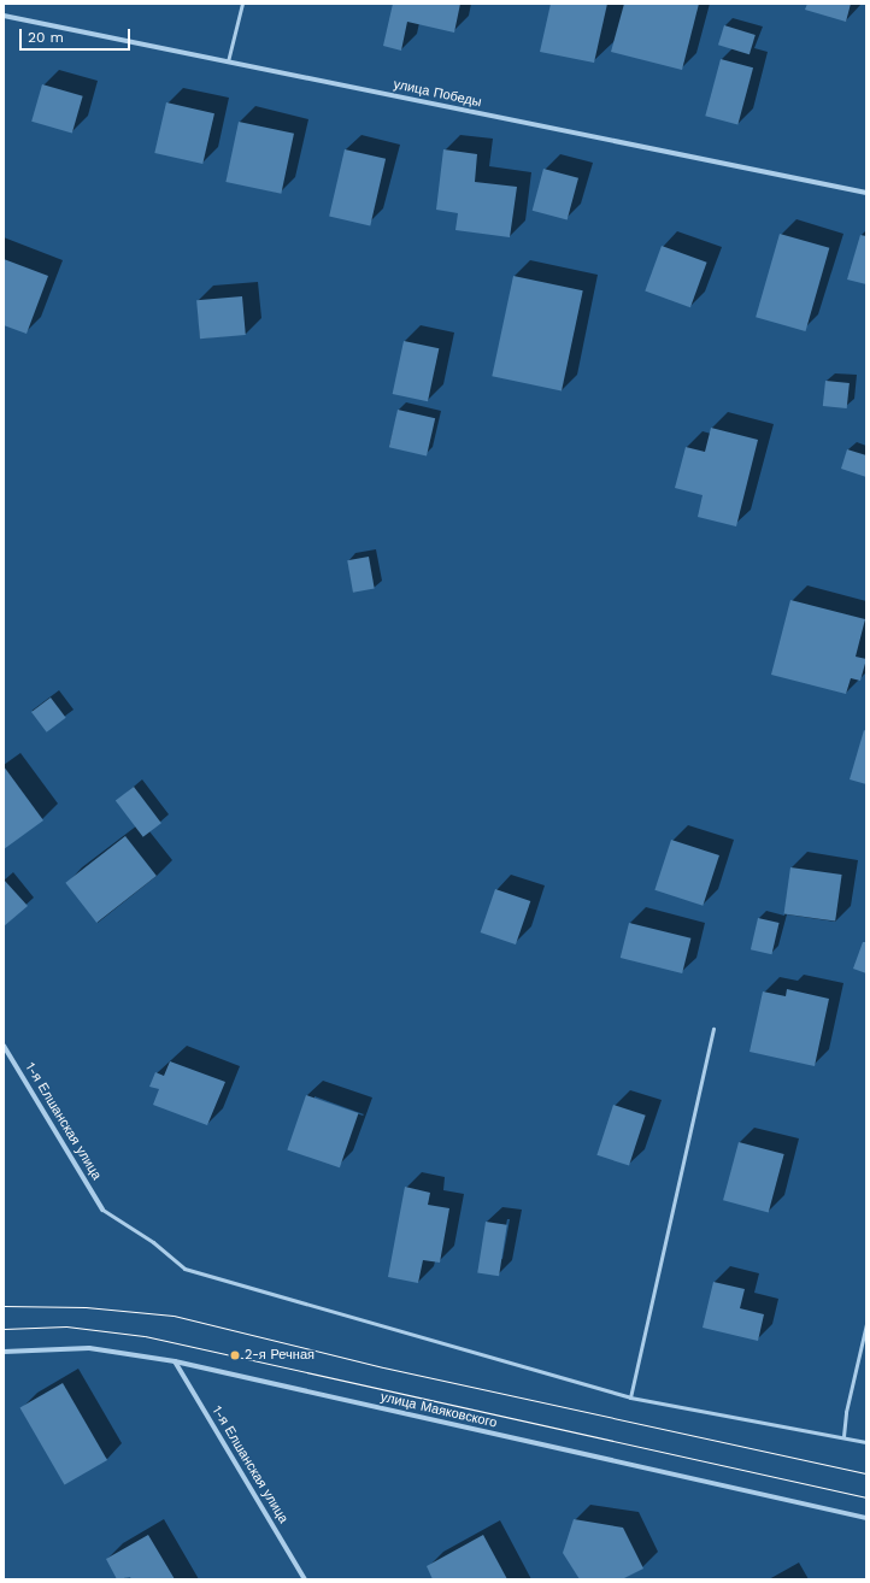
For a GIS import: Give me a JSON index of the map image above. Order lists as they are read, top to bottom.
{
  "streets": {
    "street": ["улица Победы", "1-я Елшанская улица", "улица Маяковского"]
  },
  "crossings": [
    ["1-я Елшанская улица", "улица Маяковского"]
  ],
  "places": ["2-я Речная"],
  "scale_bar": "20 m"
}
